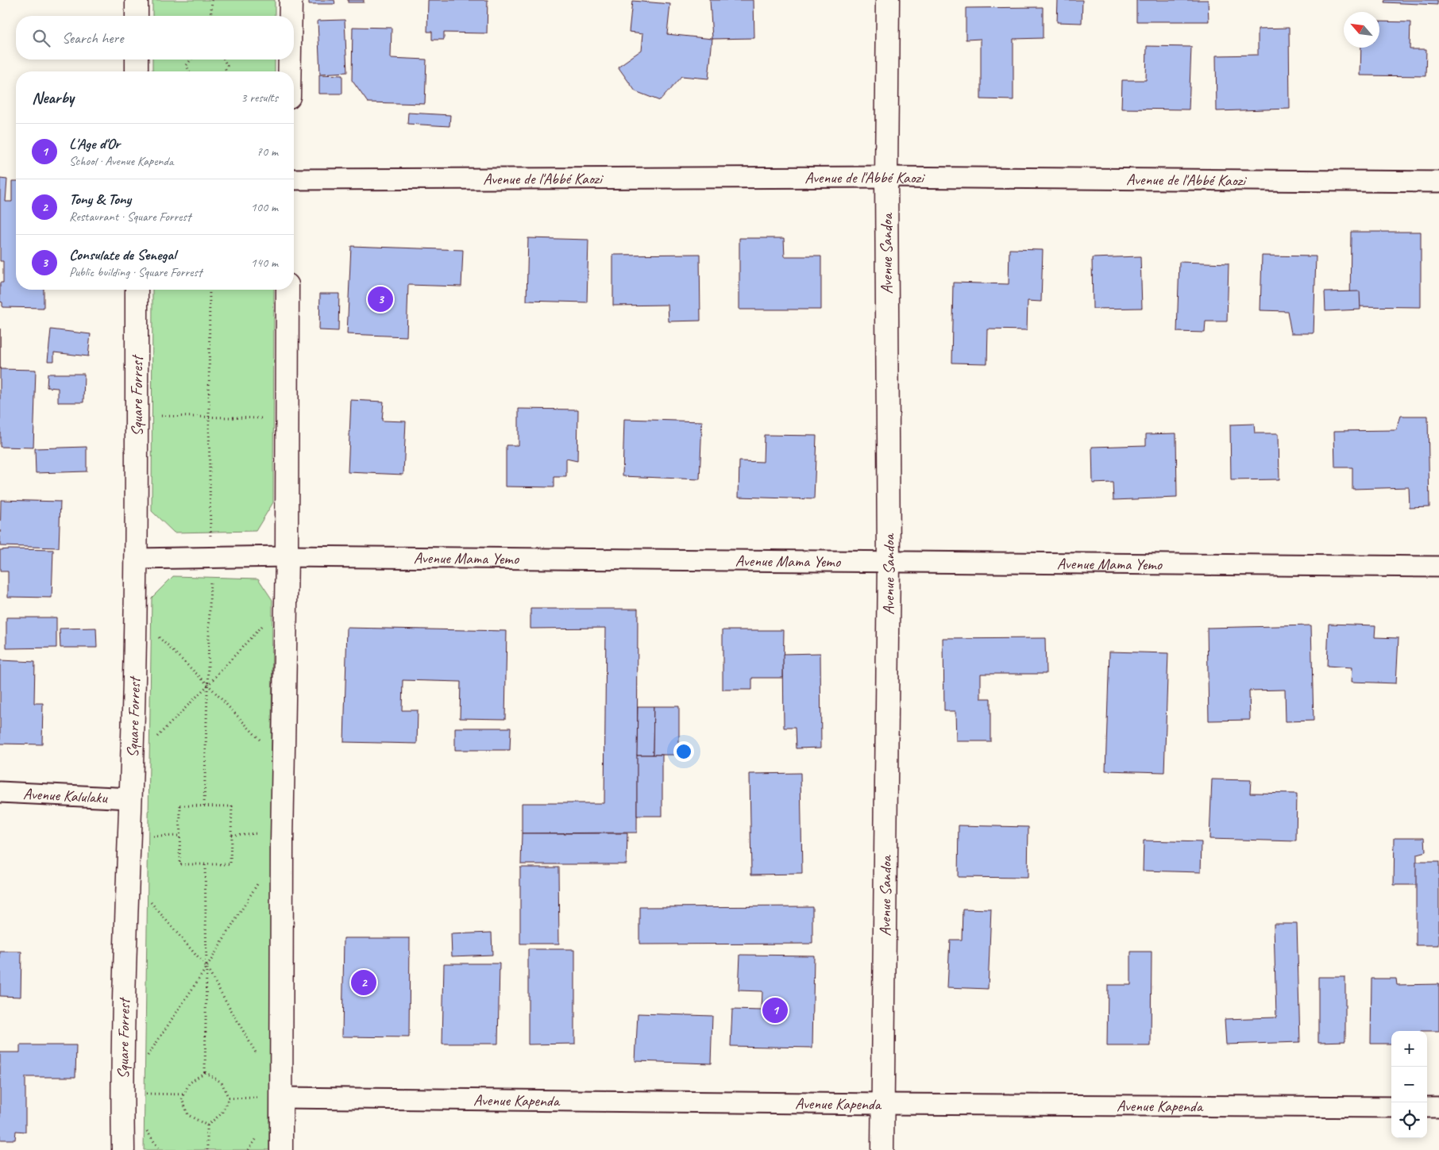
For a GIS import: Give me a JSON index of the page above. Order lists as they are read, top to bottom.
{
  "streets": {
    "street": [
      "Avenue de l'Abbé Kaozi",
      "Avenue Sandoa",
      "Square Forrest",
      "Avenue Mama Yemo",
      "Avenue Kalulaku",
      "Avenue Kapenda"
    ]
  },
  "crossings": [
    ["Avenue de l'Abbé Kaozi", "Avenue Sandoa"],
    ["Avenue Sandoa", "Avenue Mama Yemo"],
    ["Avenue Sandoa", "Avenue Kapenda"],
    ["Square Forrest", "Avenue Mama Yemo"],
    ["Square Forrest", "Avenue Kalulaku"]
  ],
  "north": "top left",
  "page": {
    "search": "Search here",
    "heading": ["Nearby", "3 results"],
    "list": [
      {
        "mark": "1",
        "name": "L'Age d'Or",
        "note": "School · Avenue Kapenda",
        "value": "70 m"
      },
      {
        "mark": "2",
        "name": "Tony & Tony",
        "note": "Restaurant · Square Forrest",
        "value": "100 m"
      },
      {
        "mark": "3",
        "name": "Consulate de Senegal",
        "note": "Public building · Square Forrest",
        "value": "140 m"
      }
    ],
    "pins": ["3", "2", "1"],
    "map_buttons": ["+", "−"]
  }
}
